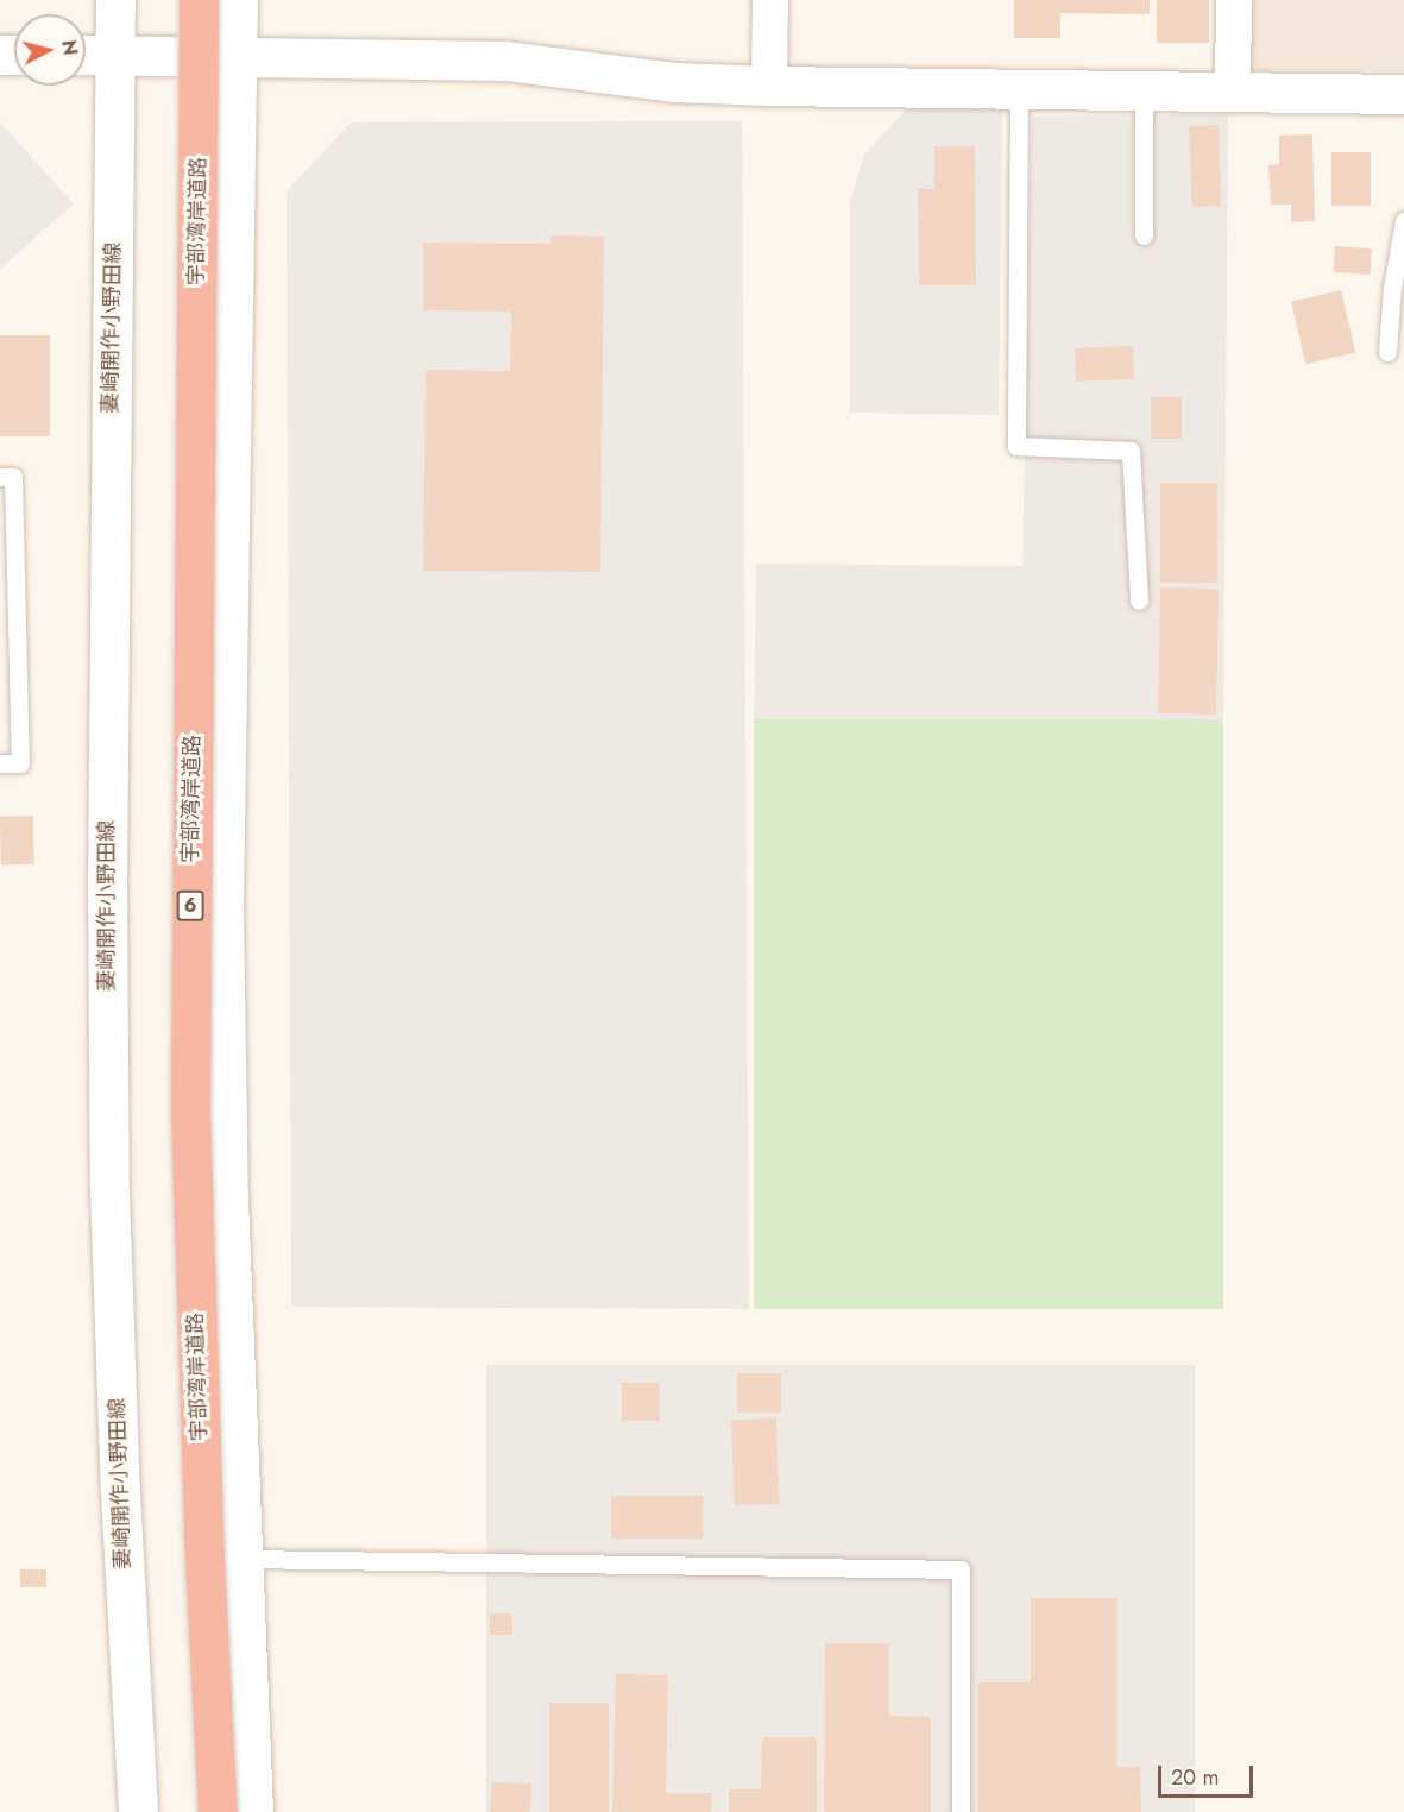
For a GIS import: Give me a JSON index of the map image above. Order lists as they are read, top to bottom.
{
  "streets": {
    "highway": ["宇部湾岸道路", "6"],
    "main road": ["妻崎開作小野田線"]
  },
  "scale_bar": "20 m",
  "north": "right"
}
